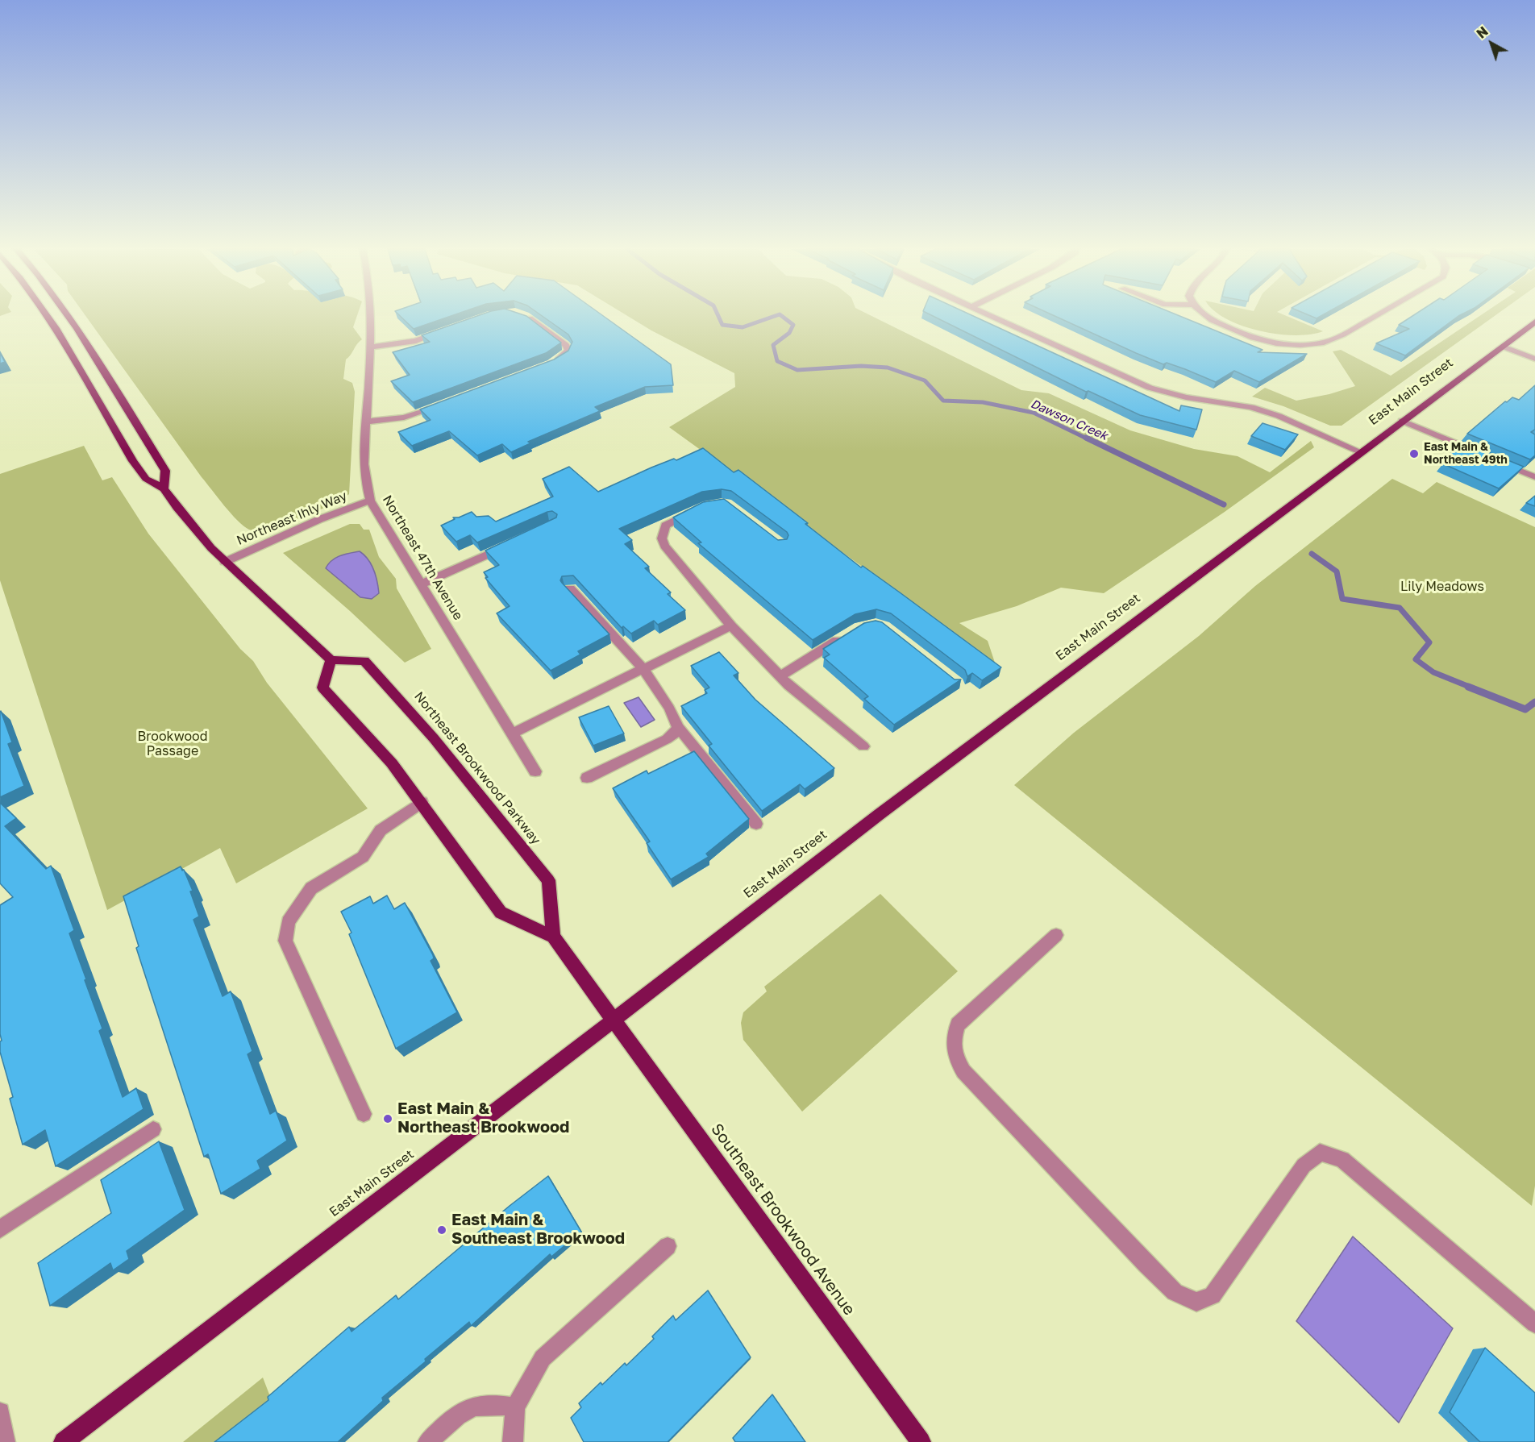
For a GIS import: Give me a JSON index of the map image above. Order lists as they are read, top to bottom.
{
  "streets": {
    "main road": ["East Main Street", "Northeast Brookwood Parkway", "Southeast Brookwood Avenue"],
    "street": ["Northeast Ihly Way", "Northeast 47th Avenue"]
  },
  "crossings": [
    ["East Main Street", "Southeast Brookwood Avenue"],
    ["Northeast Ihly Way", "Northeast 47th Avenue"]
  ],
  "water": ["Dawson Creek"],
  "parks": ["Lily Meadows", "Brookwood Passage"],
  "places": ["East Main & Northeast 49th", "East Main & Northeast Brookwood", "East Main & Southeast Brookwood"],
  "north": "top left"
}
